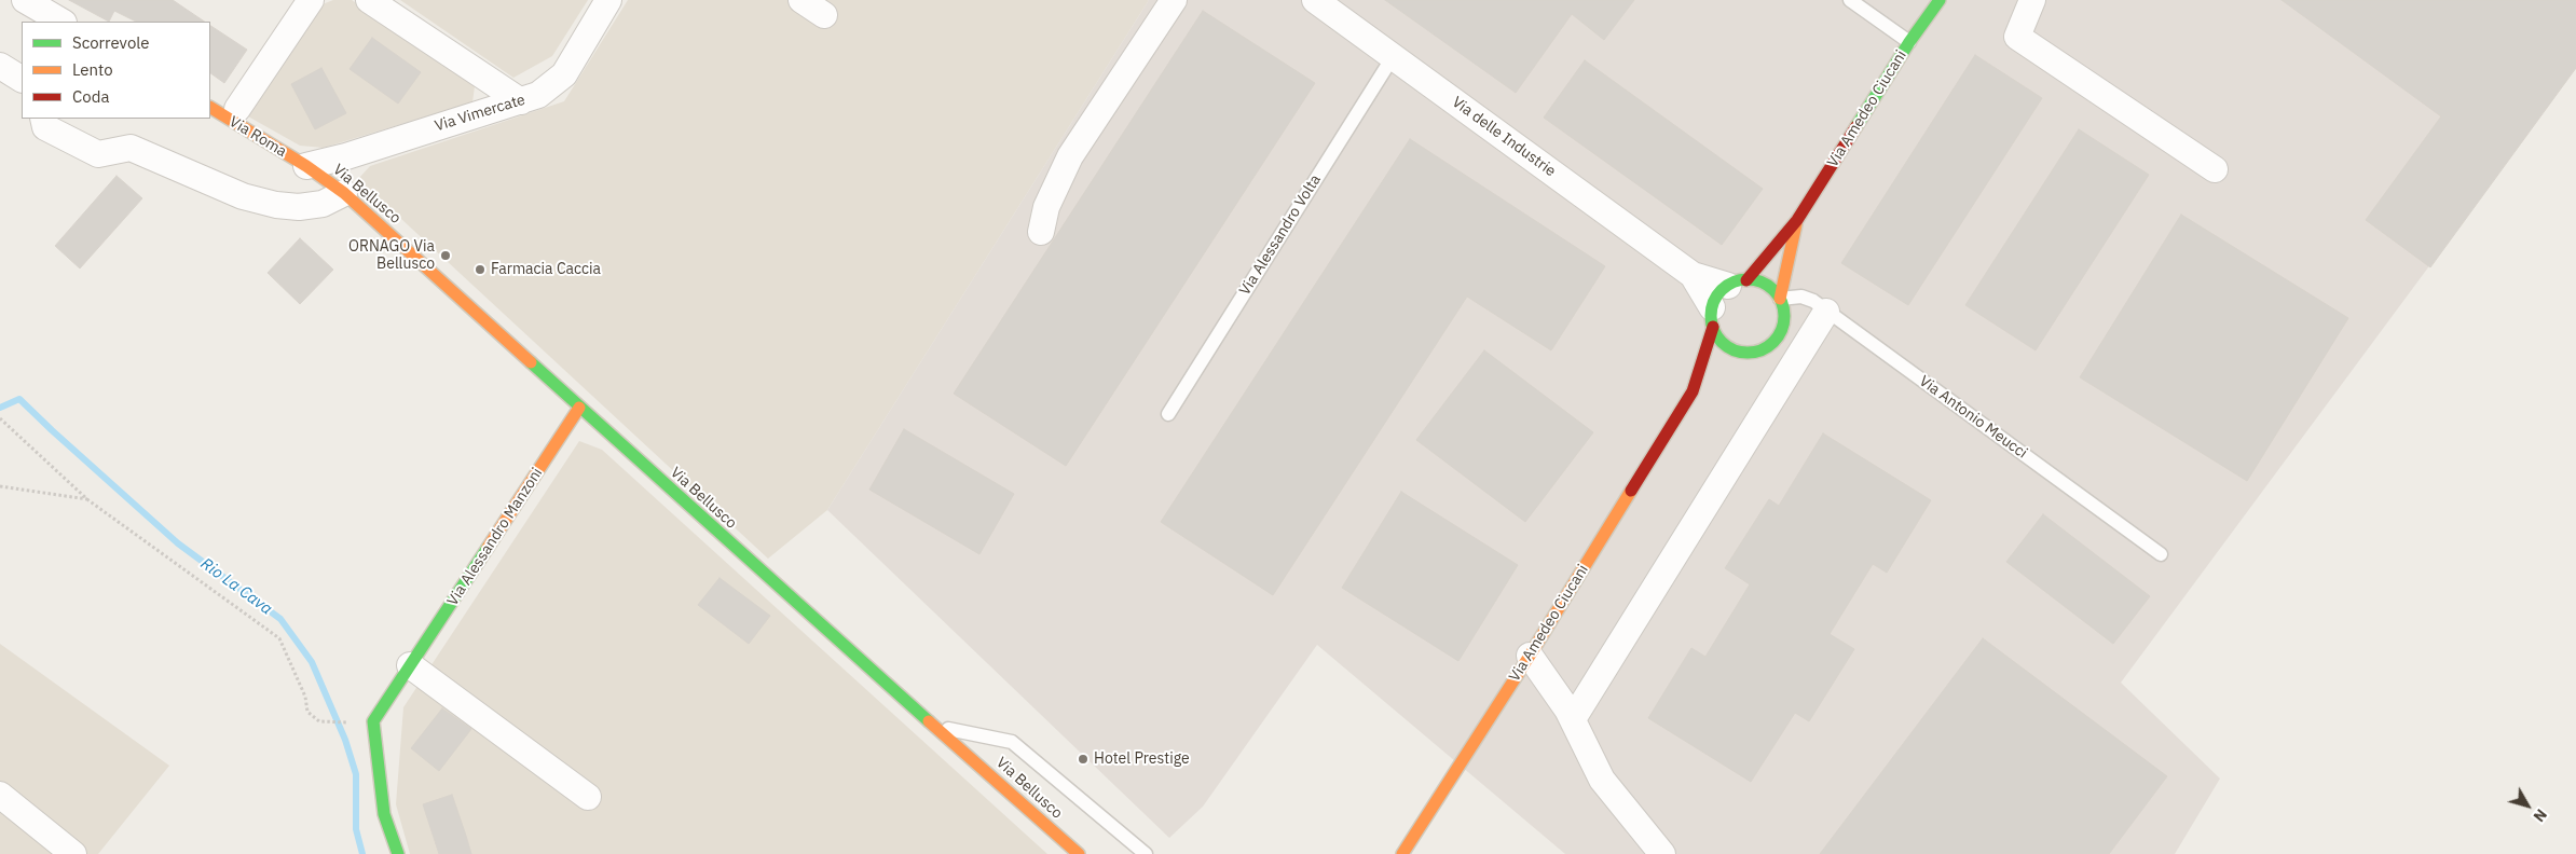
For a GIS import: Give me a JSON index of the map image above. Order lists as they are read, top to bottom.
{
  "streets": {
    "street": [
      "Via Amedeo Ciucani",
      "Via Vimercate",
      "Via Roma",
      "Via delle Industrie",
      "Via Bellusco",
      "Via Alessandro Manzoni"
    ],
    "lane": ["Via Alessandro Volta", "Via Antonio Meucci"]
  },
  "crossings": [
    ["Via Amedeo Ciucani", "Via delle Industrie"],
    ["Via Amedeo Ciucani", "Via Antonio Meucci"],
    ["Via Vimercate", "Via Roma"],
    ["Via Vimercate", "Via Bellusco"],
    ["Via Roma", "Via Bellusco"],
    ["Via delle Industrie", "Via Alessandro Volta"],
    ["Via delle Industrie", "Via Antonio Meucci"],
    ["Via Bellusco", "Via Alessandro Manzoni"]
  ],
  "water": ["Rio La Cava"],
  "places": ["ORNAGO Via Bellusco", "Farmacia Caccia", "Hotel Prestige"],
  "legend": ["Scorrevole", "Lento", "Coda"],
  "north": "bottom right"
}
